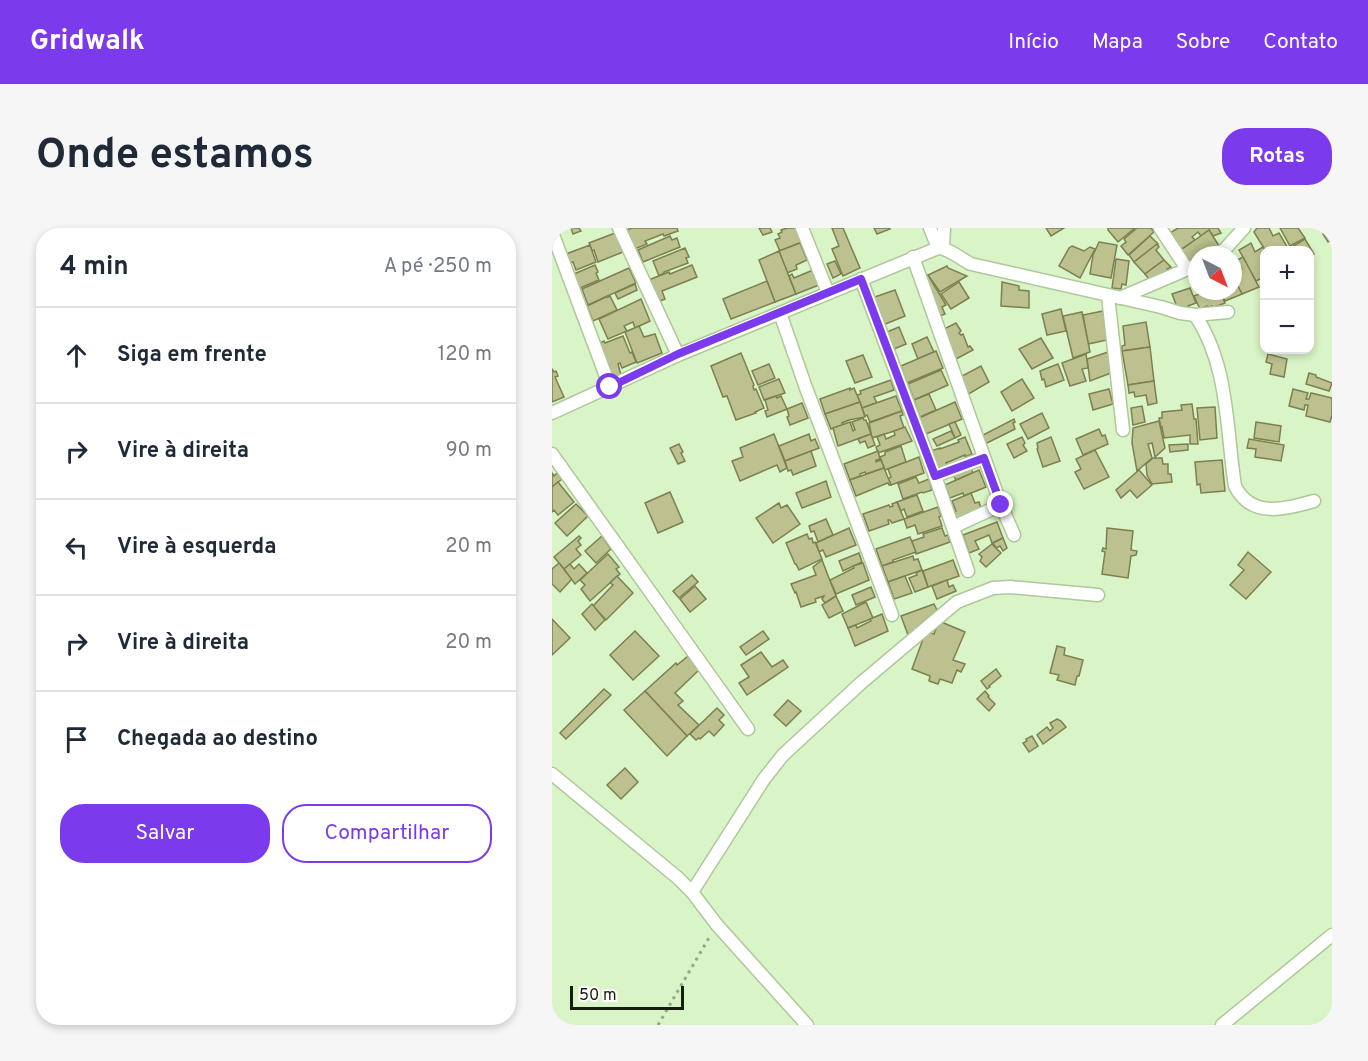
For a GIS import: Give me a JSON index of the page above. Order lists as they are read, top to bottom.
{
  "scale_bar": "50 m",
  "north": "bottom right",
  "page": {
    "header": "Gridwalk",
    "nav": [
      "Início",
      "Mapa",
      "Sobre",
      "Contato"
    ],
    "buttons": [
      "Rotas",
      ["Salvar", "Compartilhar"]
    ],
    "title": "Onde estamos",
    "heading": ["4 min", "A pé · 250 m"],
    "map_buttons": ["+", "−"],
    "list": [
      ["Siga em frente", "120 m"],
      ["Vire à direita", "90 m"],
      ["Vire à esquerda", "20 m"],
      ["Vire à direita", "20 m"],
      "Chegada ao destino"
    ],
    "scale": "50 m"
  }
}
